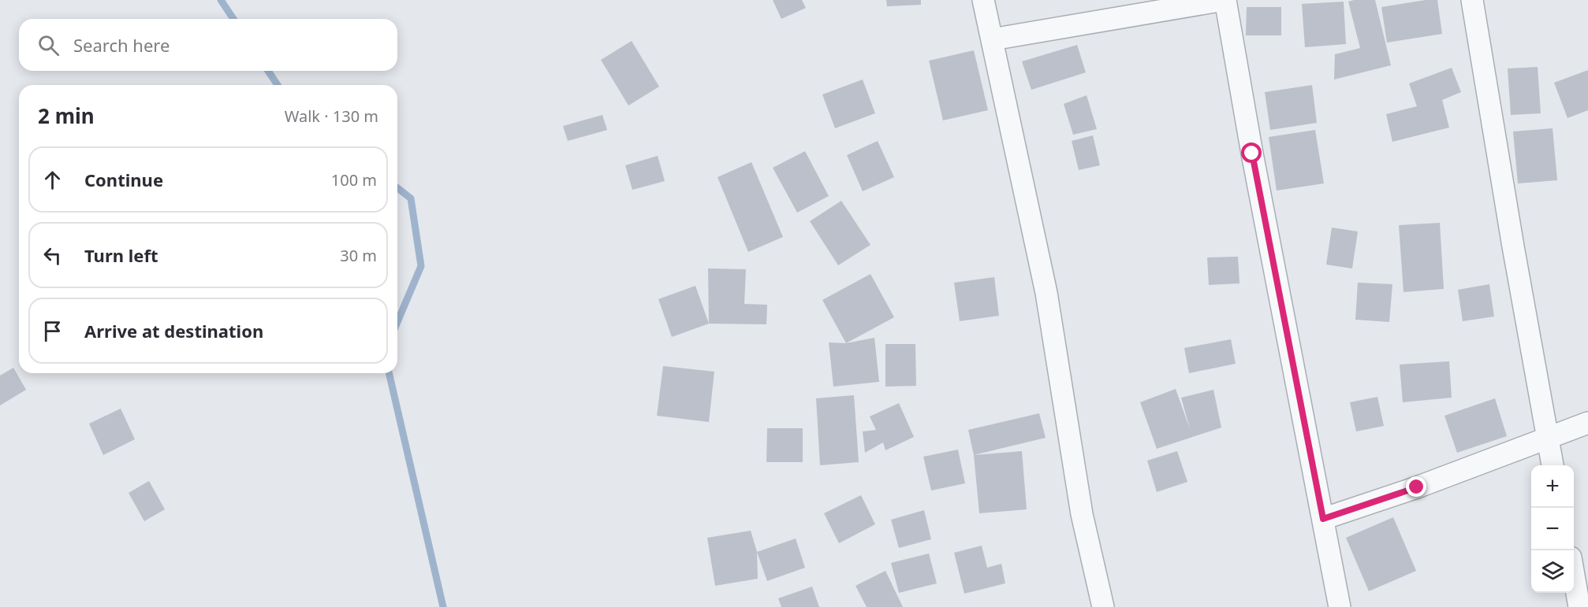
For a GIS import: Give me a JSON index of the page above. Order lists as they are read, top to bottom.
{
  "page": {
    "search": "Search here",
    "heading": ["2 min", "Walk · 130 m"],
    "list": [
      ["Continue", "100 m"],
      ["Turn left", "30 m"],
      "Arrive at destination"
    ],
    "map_buttons": ["+", "−"]
  }
}
